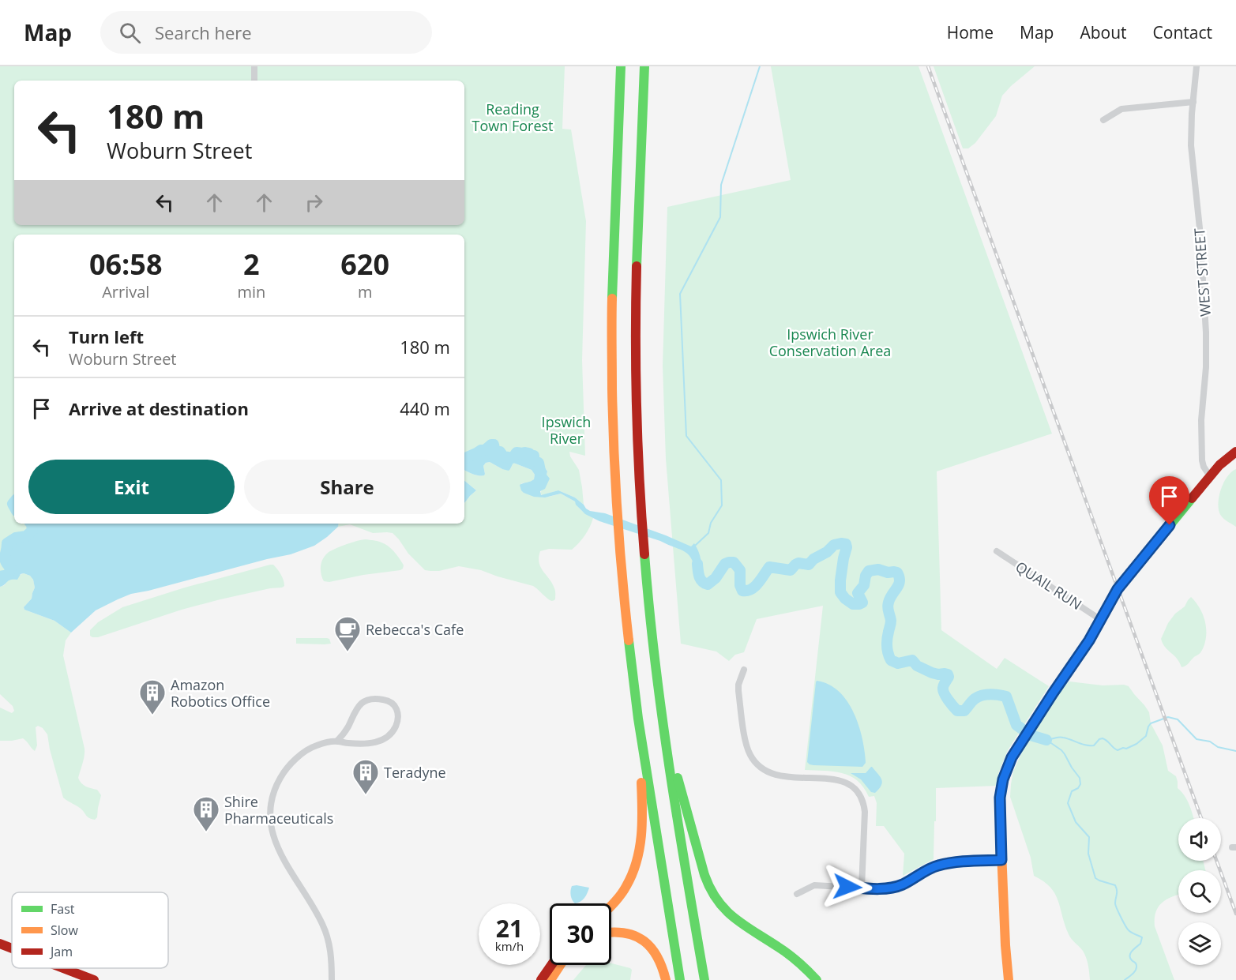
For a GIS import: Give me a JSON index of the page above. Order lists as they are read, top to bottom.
{
  "streets": {
    "street": ["WEST STREET", "QUAIL RUN"]
  },
  "parks": ["Reading Town Forest", "Ipswich River Conservation Area", "Ipswich River"],
  "places": {
    "cafe": ["Rebecca's Cafe"],
    "building": ["Amazon Robotics Office", "Teradyne", "Shire Pharmaceuticals"]
  },
  "legend": ["Fast", "Slow", "Jam"],
  "page": {
    "header": "Map",
    "search": "Search here",
    "nav": [
      "Home",
      "Map",
      "About",
      "Contact"
    ],
    "turn": ["180 m", "Woburn Street"],
    "eta": [
      "06:58",
      "Arrival",
      "2",
      "min",
      "620",
      "m"
    ],
    "list": [
      {
        "name": "Turn left",
        "note": "Woburn Street",
        "value": "180 m"
      },
      {
        "name": "Arrive at destination",
        "value": "440 m"
      }
    ],
    "buttons": ["Exit", "Share"],
    "speed": "21 km/h",
    "limit": "30"
  }
}
